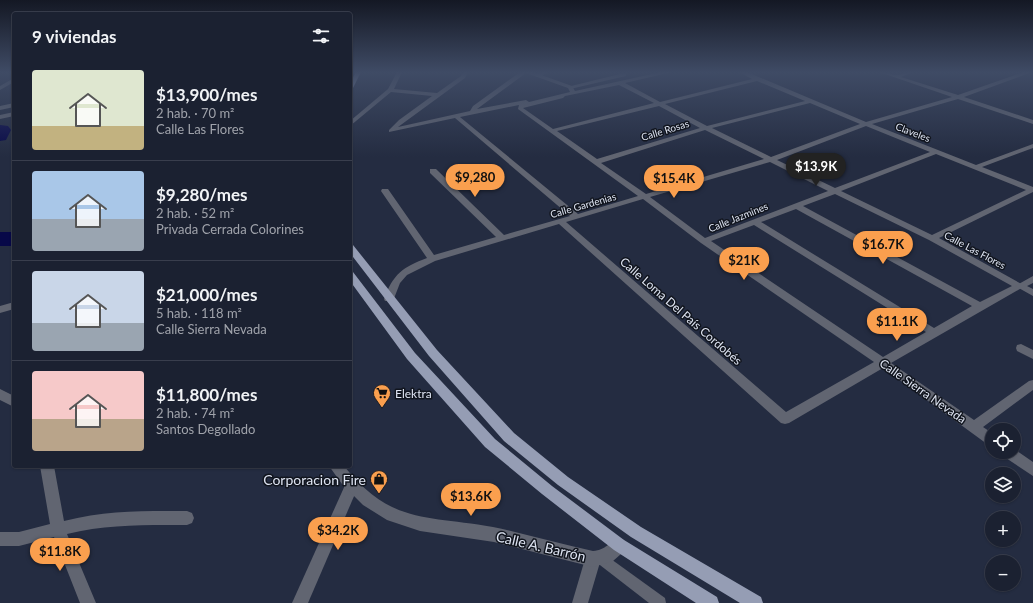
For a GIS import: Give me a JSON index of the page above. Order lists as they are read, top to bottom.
{
  "streets": {
    "street": [
      "Calle Rosas",
      "Claveles",
      "Calle Gardenias",
      "Calle Jazmines",
      "Calle Las Flores",
      "Calle Loma Del País Cordobés",
      "Calle Sierra Nevada",
      "Calle A. Barrón"
    ]
  },
  "crossings": [
    ["Calle Rosas", "Claveles"],
    ["Calle Rosas", "Calle Las Flores"],
    ["Calle Rosas", "Calle Sierra Nevada"],
    ["Claveles", "Calle Gardenias"],
    ["Claveles", "Calle Jazmines"],
    ["Calle Gardenias", "Calle Las Flores"],
    ["Calle Gardenias", "Calle Loma Del País Cordobés"],
    ["Calle Gardenias", "Calle Sierra Nevada"],
    ["Calle Jazmines", "Calle Las Flores"],
    ["Calle Jazmines", "Calle Sierra Nevada"],
    ["Calle Loma Del País Cordobés", "Calle Sierra Nevada"]
  ],
  "places": {
    "supermarket": ["Elektra"],
    "shop": ["Corporacion Fire"]
  },
  "page": {
    "heading": "9 viviendas",
    "list": [
      {
        "name": "$13,900/mes",
        "note": "2 hab. · 70 m² · Calle Las Flores"
      },
      {
        "name": "$9,280/mes",
        "note": "2 hab. · 52 m² · Privada Cerrada Colorines"
      },
      {
        "name": "$21,000/mes",
        "note": "5 hab. · 118 m² · Calle Sierra Nevada"
      },
      {
        "name": "$11,800/mes",
        "note": "2 hab. · 74 m² · Santos Degollado"
      }
    ],
    "price": [
      "$13.9K",
      "$9,280",
      "$15.4K",
      "$16.7K",
      "$21K",
      "$11.1K",
      "$13.6K",
      "$34.2K",
      "$11.8K"
    ],
    "map_buttons": ["+", "−"]
  }
}
